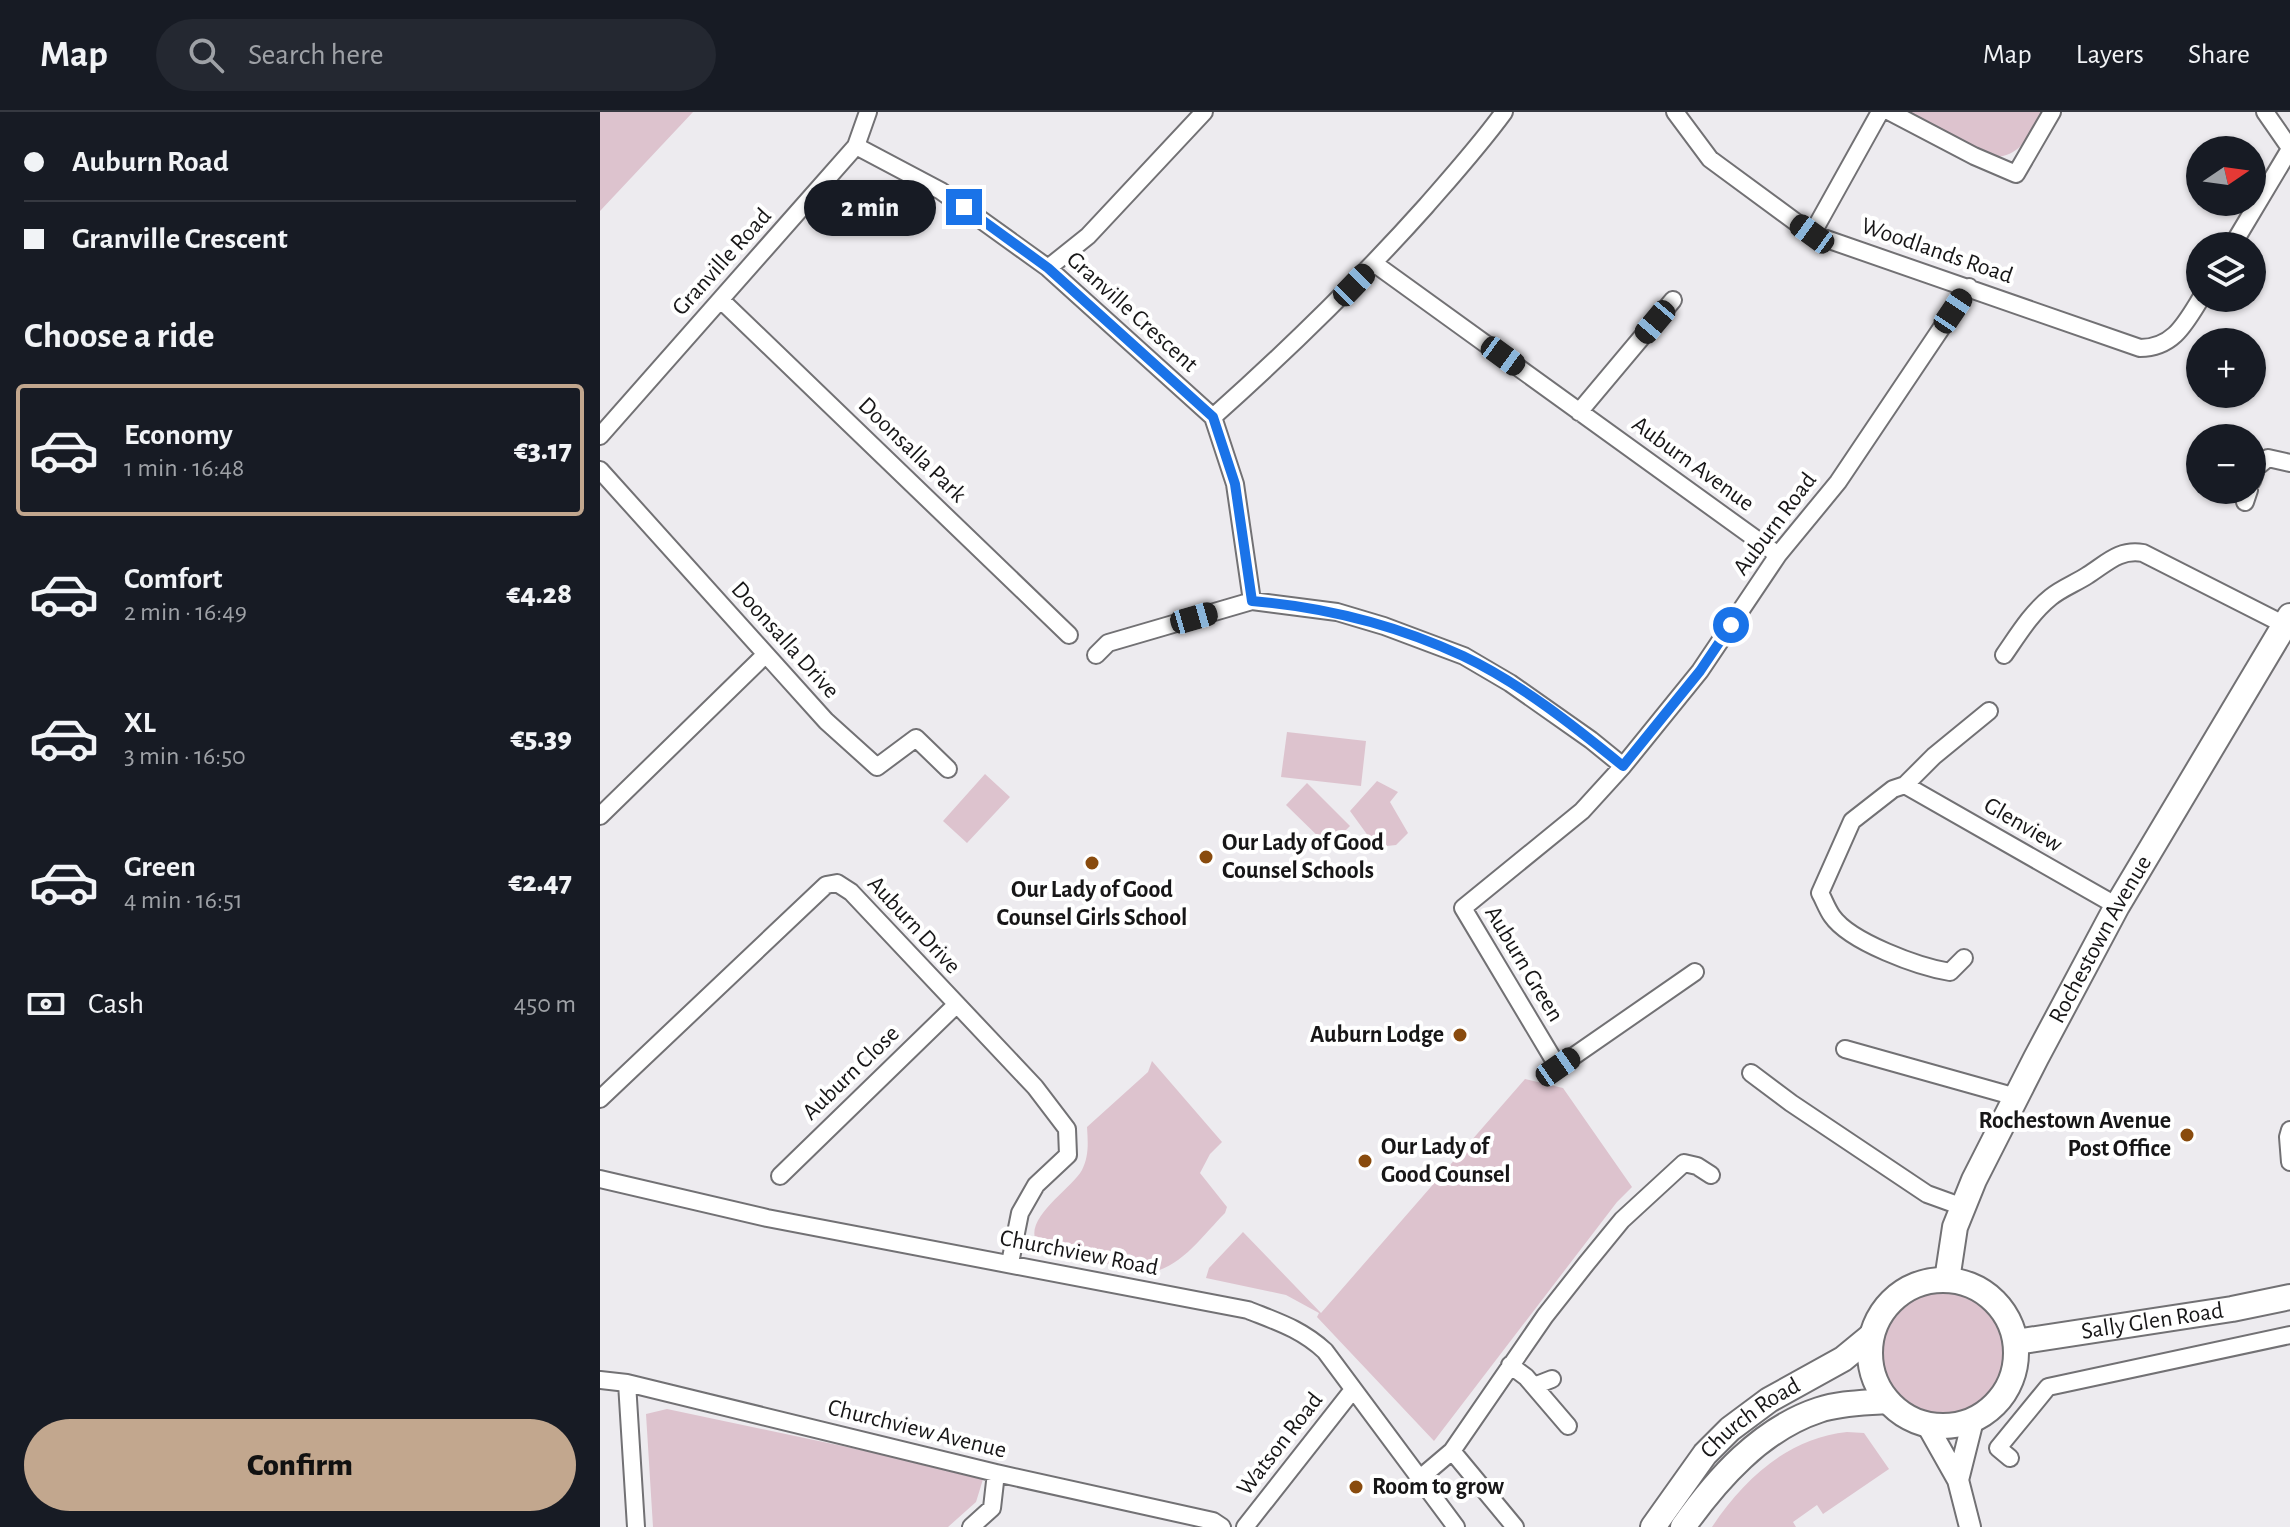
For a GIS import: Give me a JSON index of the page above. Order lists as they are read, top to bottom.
{
  "streets": {
    "main road": ["Rochestown Avenue", "Sally Glen Road", "Church Road"],
    "street": [
      "Woodlands Road",
      "Granville Road",
      "Granville Crescent",
      "Doonsalla Park",
      "Auburn Avenue",
      "Auburn Road",
      "Doonsalla Drive",
      "Glenview",
      "Auburn Drive",
      "Auburn Green",
      "Auburn Close",
      "Churchview Road",
      "Churchview Avenue",
      "Watson Road"
    ]
  },
  "crossings": [
    ["Woodlands Road", "Auburn Road"],
    ["Granville Road", "Granville Crescent"],
    ["Granville Road", "Doonsalla Park"],
    ["Auburn Avenue", "Auburn Road"],
    ["Auburn Road", "Auburn Green"],
    ["Glenview", "Rochestown Avenue"],
    ["Auburn Drive", "Auburn Close"],
    ["Auburn Drive", "Churchview Road"],
    ["Rochestown Avenue", "Sally Glen Road"],
    ["Rochestown Avenue", "Church Road"],
    ["Churchview Road", "Watson Road"],
    ["Sally Glen Road", "Church Road"]
  ],
  "places": [
    "Our Lady of Good Counsel Schools",
    "Our Lady of Good Counsel Girls School",
    "Auburn Lodge",
    "Rochestown Avenue Post Office",
    "Our Lady of Good Counsel",
    "Room to grow"
  ],
  "north": "right",
  "page": {
    "header": "Map",
    "search": "Search here",
    "nav": ["Map", "Layers", "Share"],
    "banner": ["Auburn Road", "Granville Crescent"],
    "map_buttons": ["+", "−"],
    "bubble": "2 min",
    "heading": "Choose a ride",
    "list": [
      {
        "name": "Economy",
        "note": "1 min · 16:48",
        "value": "€3.17"
      },
      {
        "name": "Comfort",
        "note": "2 min · 16:49",
        "value": "€4.28"
      },
      {
        "name": "XL",
        "note": "3 min · 16:50",
        "value": "€5.39"
      },
      {
        "name": "Green",
        "note": "4 min · 16:51",
        "value": "€2.47"
      }
    ],
    "pay": ["Cash", "450 m"],
    "buttons": "Confirm"
  }
}
